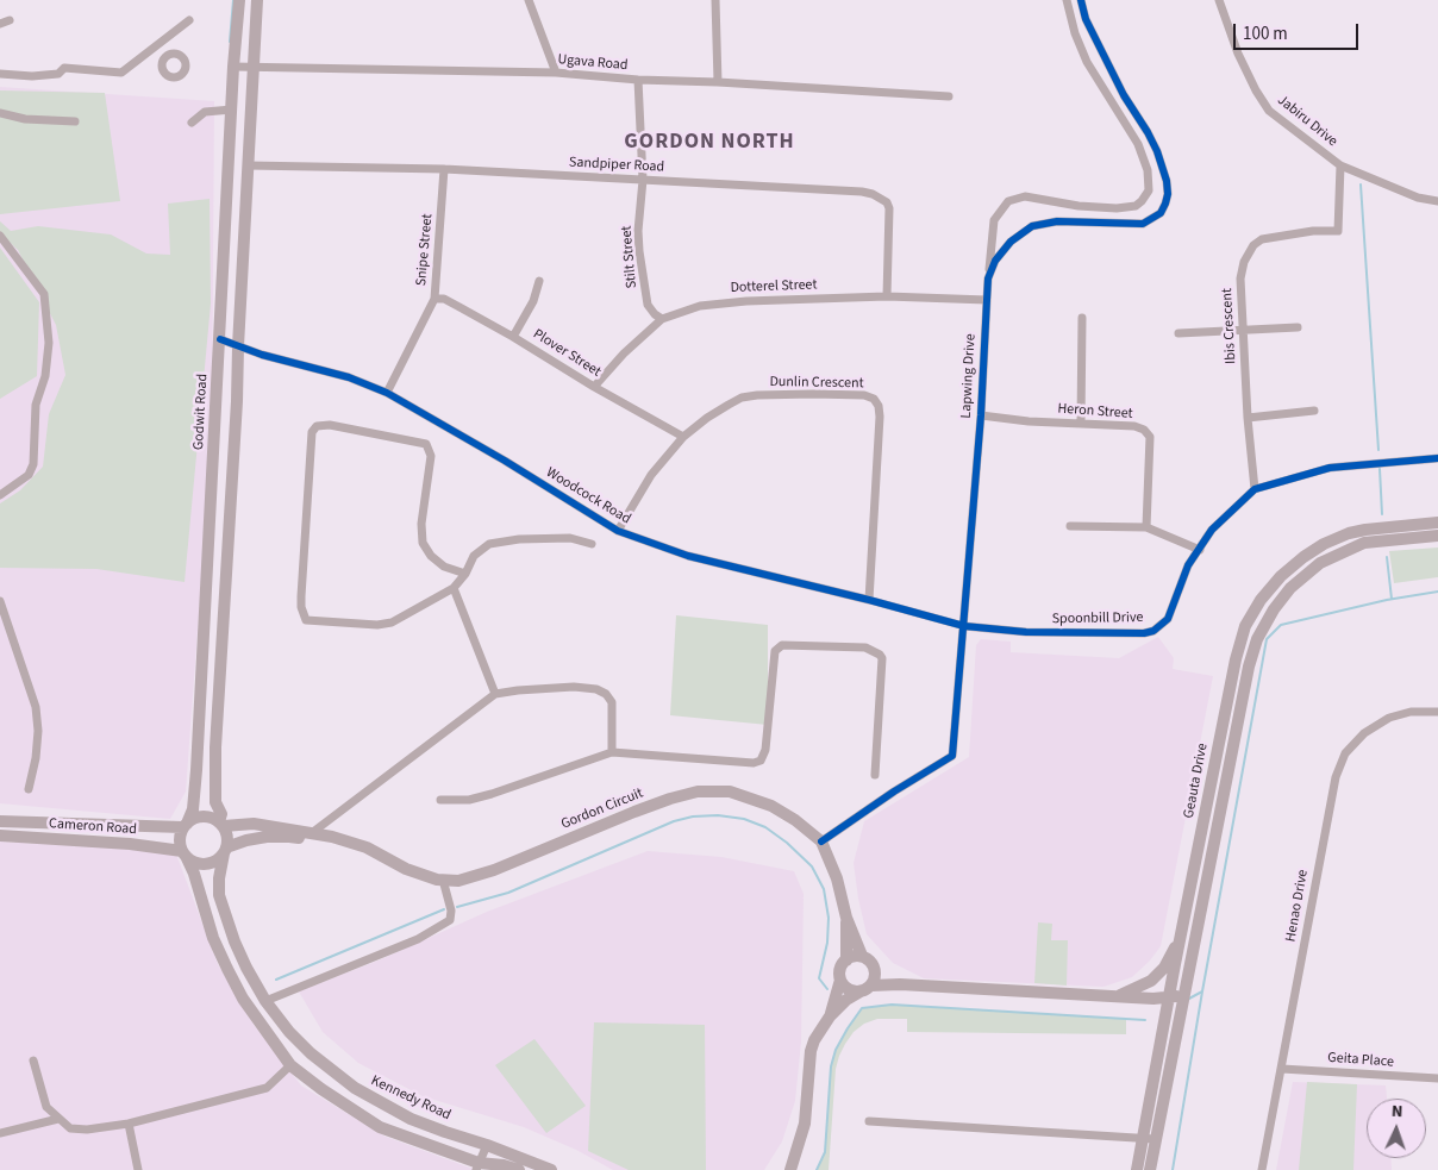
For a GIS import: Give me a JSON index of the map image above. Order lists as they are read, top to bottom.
{
  "streets": {
    "main road": [
      "Godwit Road",
      "Geauta Drive",
      "Gordon Circuit",
      "Cameron Road",
      "Kennedy Road"
    ],
    "street": [
      "Ugava Road",
      "Jabiru Drive",
      "Sandpiper Road",
      "Snipe Street",
      "Stilt Street",
      "Dotterel Street",
      "Ibis Crescent",
      "Plover Street",
      "Lapwing Drive",
      "Dunlin Crescent",
      "Heron Street",
      "Woodcock Road",
      "Spoonbill Drive",
      "Henao Drive",
      "Geita Place"
    ]
  },
  "crossings": [
    ["Ugava Road", "Stilt Street"],
    ["Ugava Road", "Godwit Road"],
    ["Jabiru Drive", "Ibis Crescent"],
    ["Sandpiper Road", "Snipe Street"],
    ["Sandpiper Road", "Stilt Street"],
    ["Sandpiper Road", "Dotterel Street"],
    ["Snipe Street", "Plover Street"],
    ["Snipe Street", "Woodcock Road"],
    ["Stilt Street", "Dotterel Street"],
    ["Dotterel Street", "Plover Street"],
    ["Dotterel Street", "Lapwing Drive"],
    ["Ibis Crescent", "Spoonbill Drive"],
    ["Plover Street", "Dunlin Crescent"],
    ["Lapwing Drive", "Heron Street"],
    ["Lapwing Drive", "Woodcock Road"],
    ["Lapwing Drive", "Spoonbill Drive"],
    ["Lapwing Drive", "Gordon Circuit"],
    ["Dunlin Crescent", "Woodcock Road"],
    ["Godwit Road", "Woodcock Road"],
    ["Godwit Road", "Gordon Circuit"],
    ["Godwit Road", "Cameron Road"],
    ["Godwit Road", "Kennedy Road"],
    ["Woodcock Road", "Spoonbill Drive"],
    ["Gordon Circuit", "Cameron Road"],
    ["Gordon Circuit", "Kennedy Road"],
    ["Cameron Road", "Kennedy Road"],
    ["Henao Drive", "Geita Place"]
  ],
  "districts": ["GORDON NORTH"],
  "scale_bar": "100 m",
  "north": "top"
}
